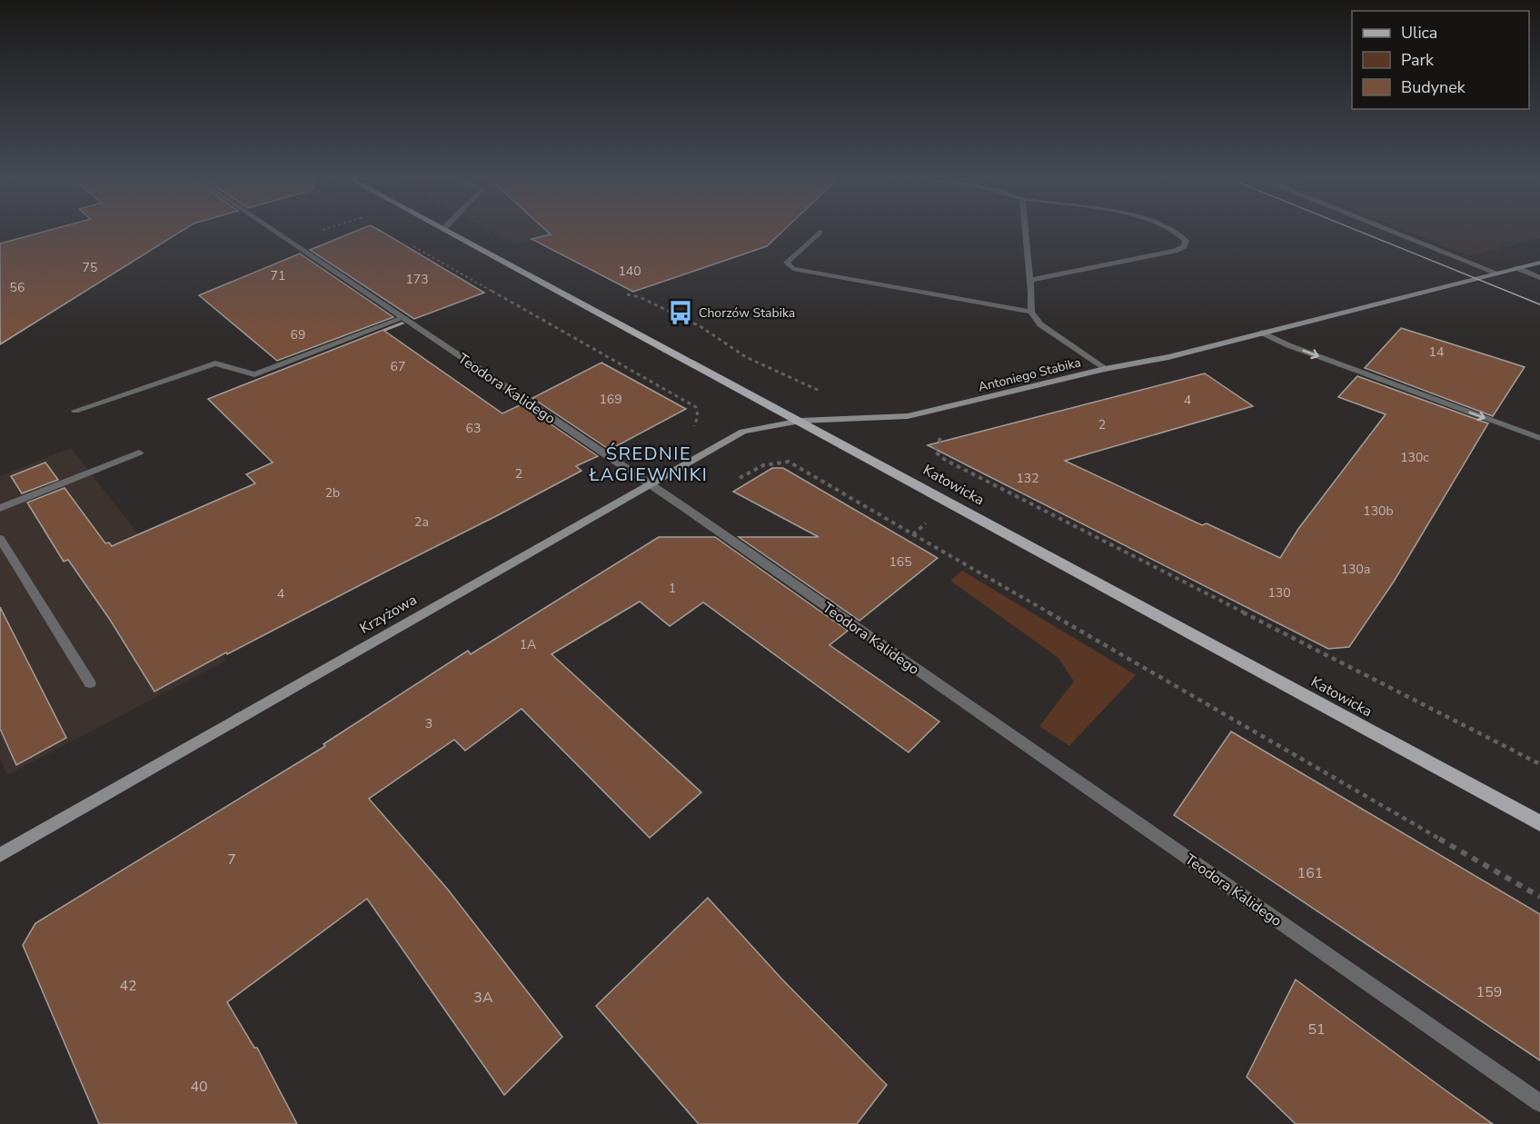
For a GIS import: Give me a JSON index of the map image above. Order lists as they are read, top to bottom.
{
  "streets": {
    "main road": ["Katowicka"],
    "street": ["Antoniego Stabika", "Teodora Kalidego", "Krzyżowa"]
  },
  "crossings": [
    ["Antoniego Stabika", "Katowicka"],
    ["Antoniego Stabika", "Krzyżowa"],
    ["Teodora Kalidego", "Krzyżowa"],
    ["Katowicka", "Krzyżowa"]
  ],
  "districts": ["ŚREDNIE ŁAGIEWNIKI"],
  "places": {
    "bus stop": ["Chorzów Stabika"]
  },
  "house_numbers": [
    "75",
    "140",
    "71",
    "173",
    "56",
    "69",
    "14",
    "67",
    "169",
    "4",
    "2",
    "63",
    "130c",
    "2",
    "132",
    "2b",
    "130b",
    "2a",
    "165",
    "130a",
    "1",
    "130",
    "4",
    "1A",
    "3",
    "7",
    "161",
    "42",
    "159",
    "3A",
    "51",
    "40"
  ],
  "legend": ["Ulica", "Park", "Budynek"]
}
